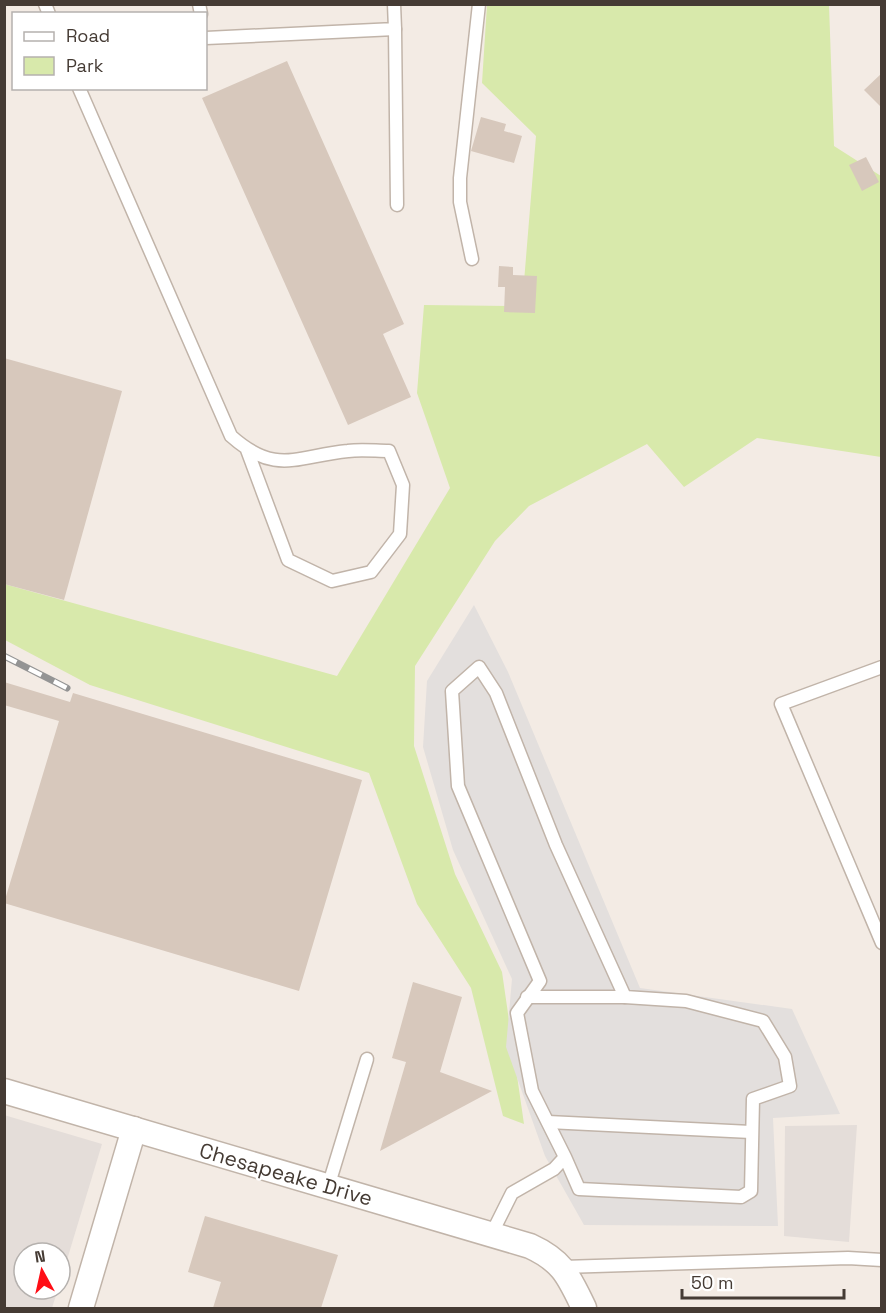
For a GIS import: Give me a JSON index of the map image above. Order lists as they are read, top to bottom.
{
  "streets": {
    "street": ["Chesapeake Drive"]
  },
  "legend": ["Road", "Park"],
  "scale_bar": "50 m",
  "north": "top"
}
